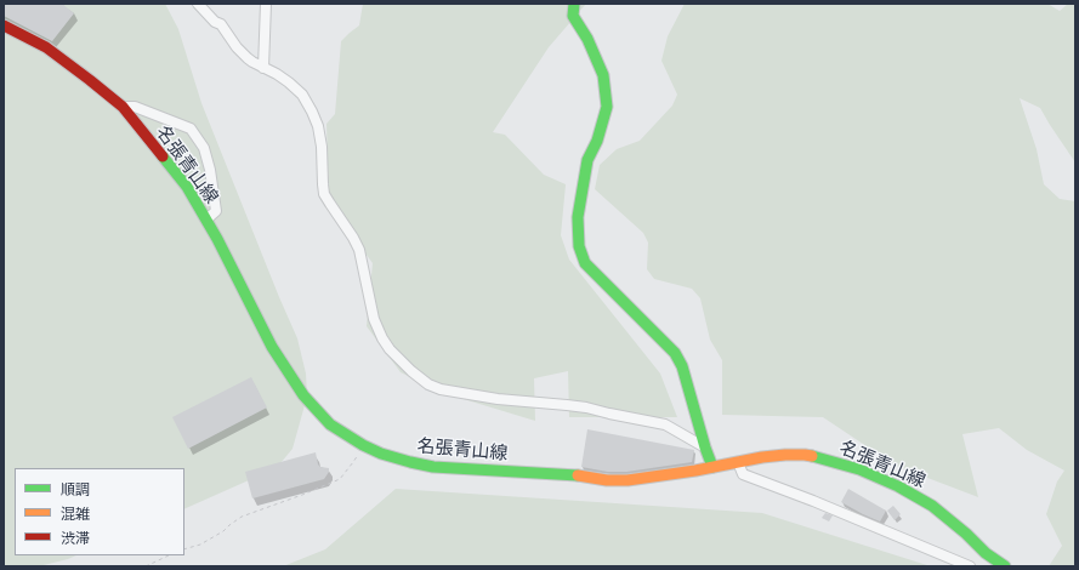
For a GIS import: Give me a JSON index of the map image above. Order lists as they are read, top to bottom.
{
  "streets": {
    "main road": ["名張青山線"]
  },
  "legend": ["順調", "混雑", "渋滞"]
}
